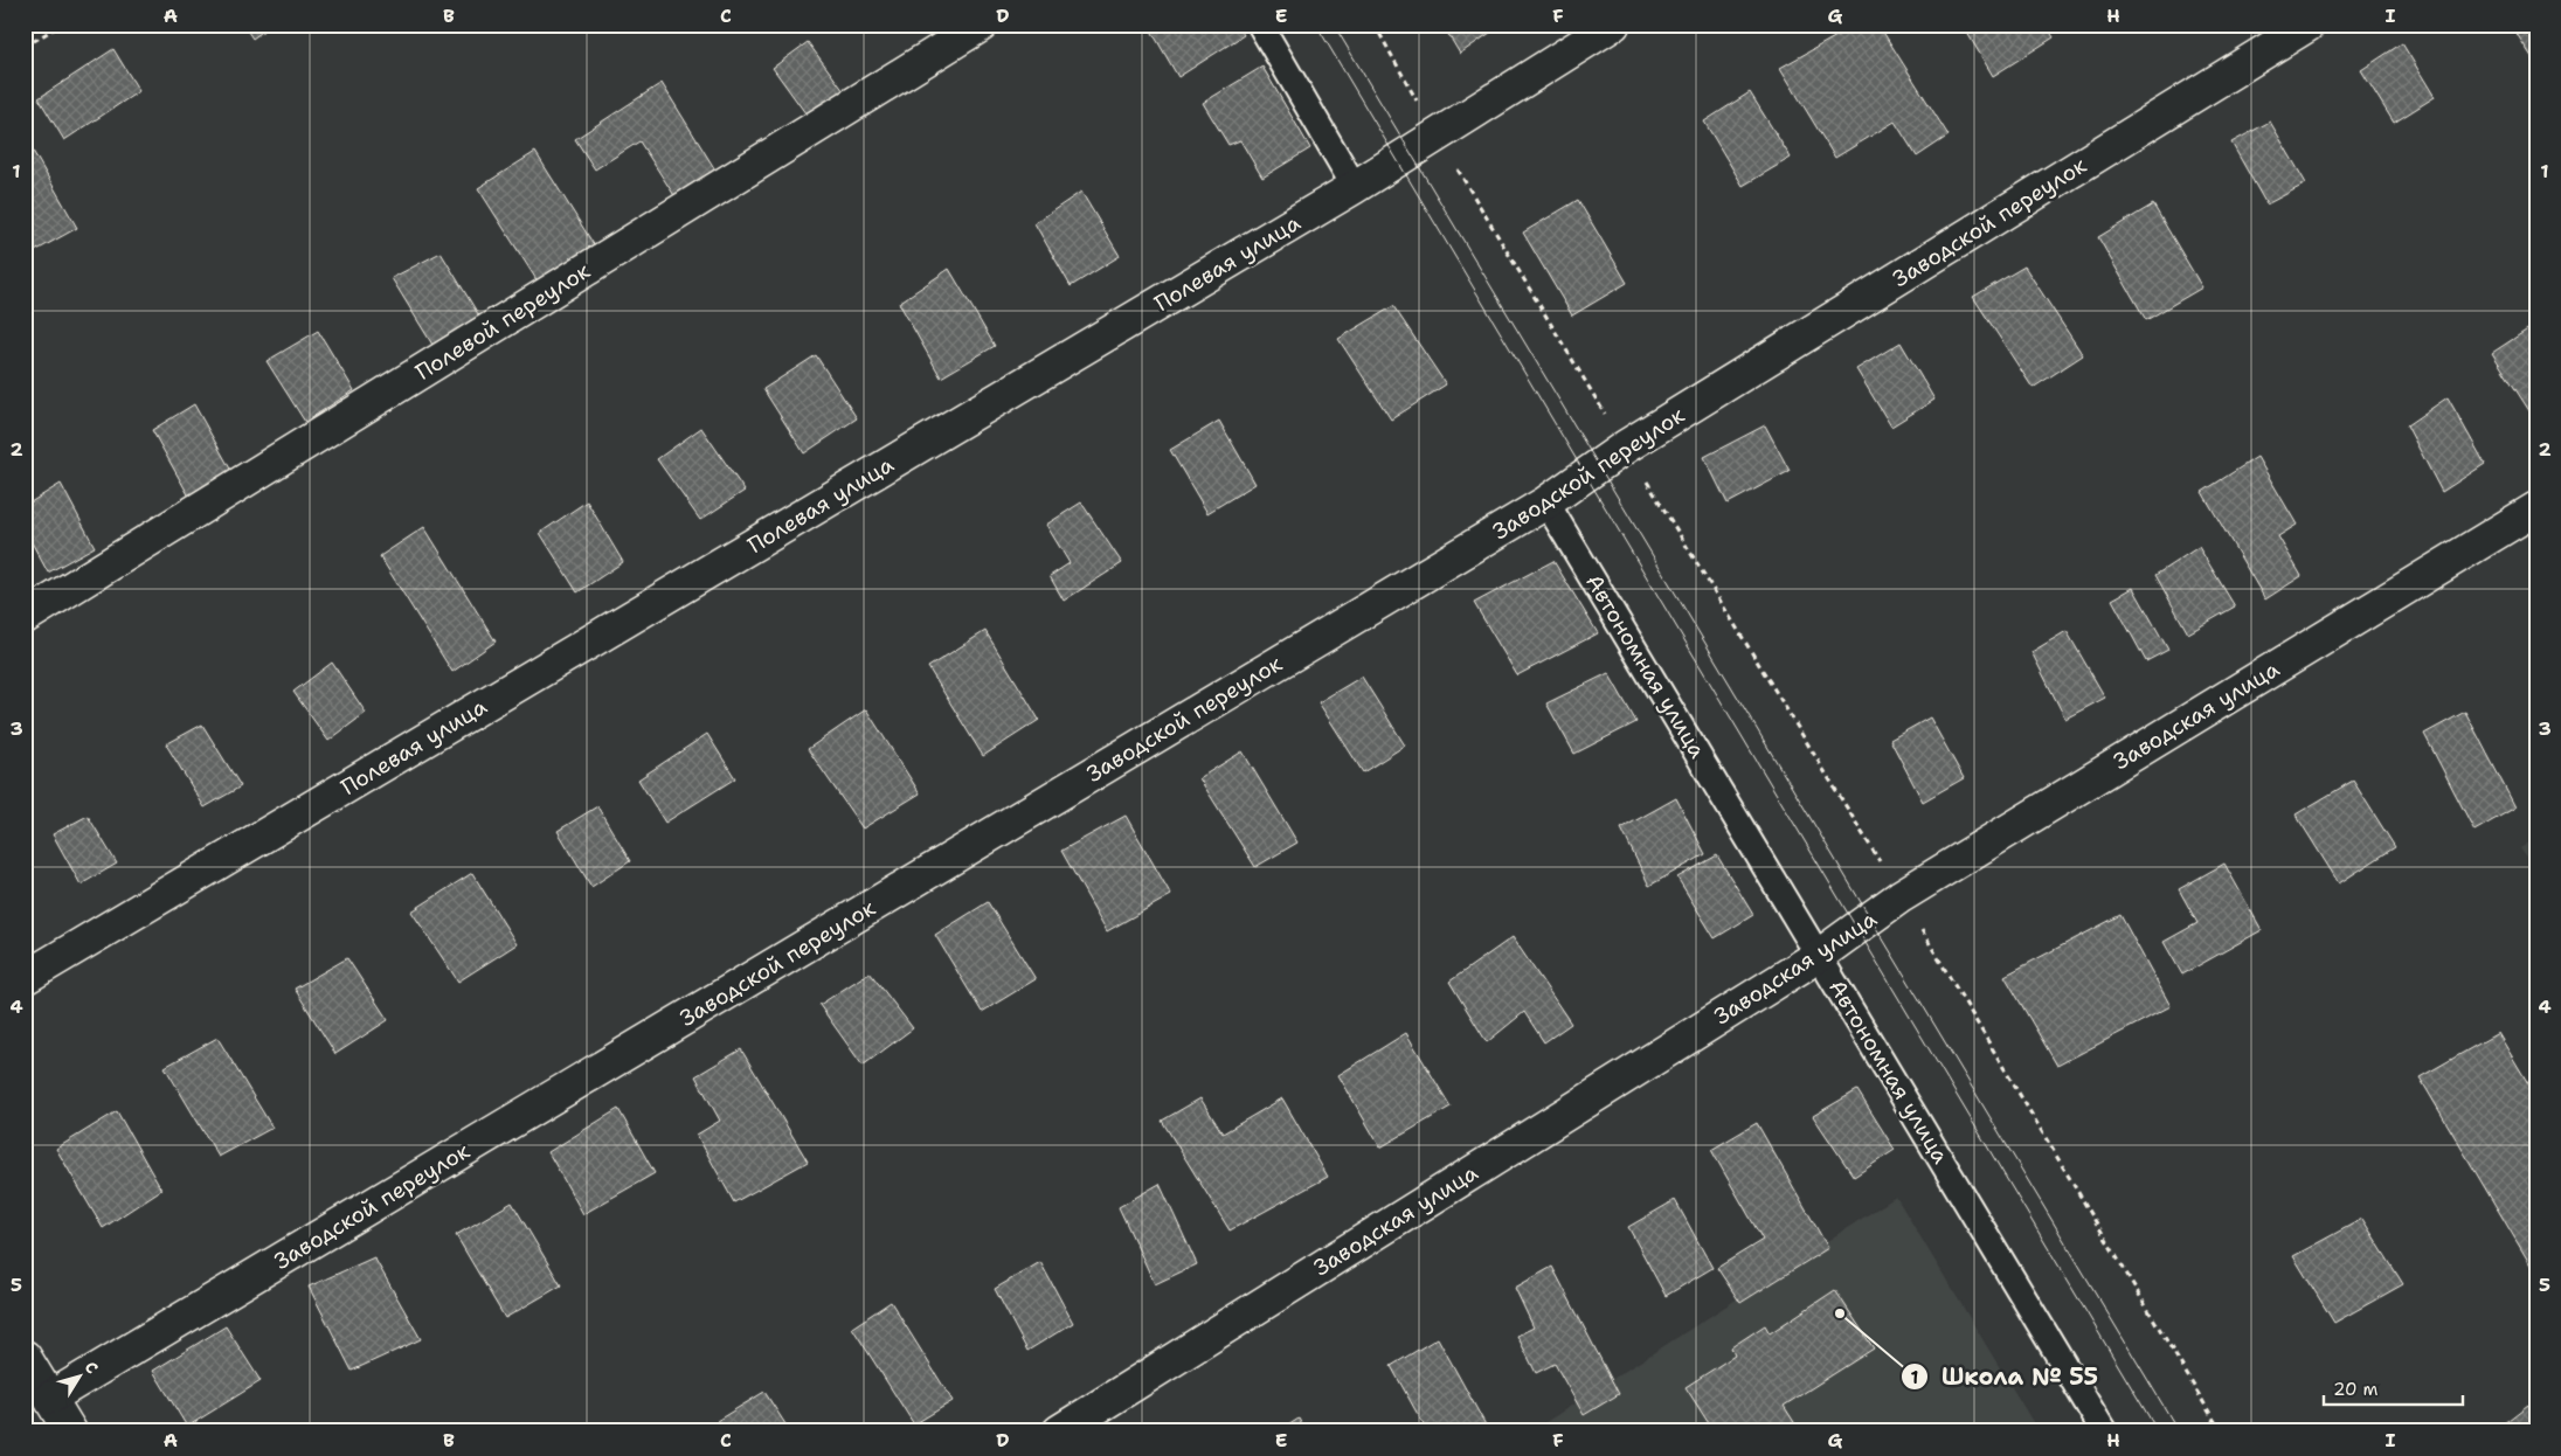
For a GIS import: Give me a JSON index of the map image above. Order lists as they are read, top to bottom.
{
  "streets": {
    "street": [
      "Заводской переулок",
      "Полевая улица",
      "Полевой переулок",
      "Заводская улица"
    ],
    "lane": ["Автономная улица"]
  },
  "crossings": [
    ["Заводской переулок", "Автономная улица"],
    ["Автономная улица", "Заводская улица"]
  ],
  "places": ["Школа № 55"],
  "scale_bar": "20 m",
  "north": "top right",
  "grid": {
    "columns": [
      "A",
      "B",
      "C",
      "D",
      "E",
      "F",
      "G",
      "H",
      "I"
    ],
    "rows": [
      "1",
      "2",
      "3",
      "4",
      "5"
    ]
  }
}
